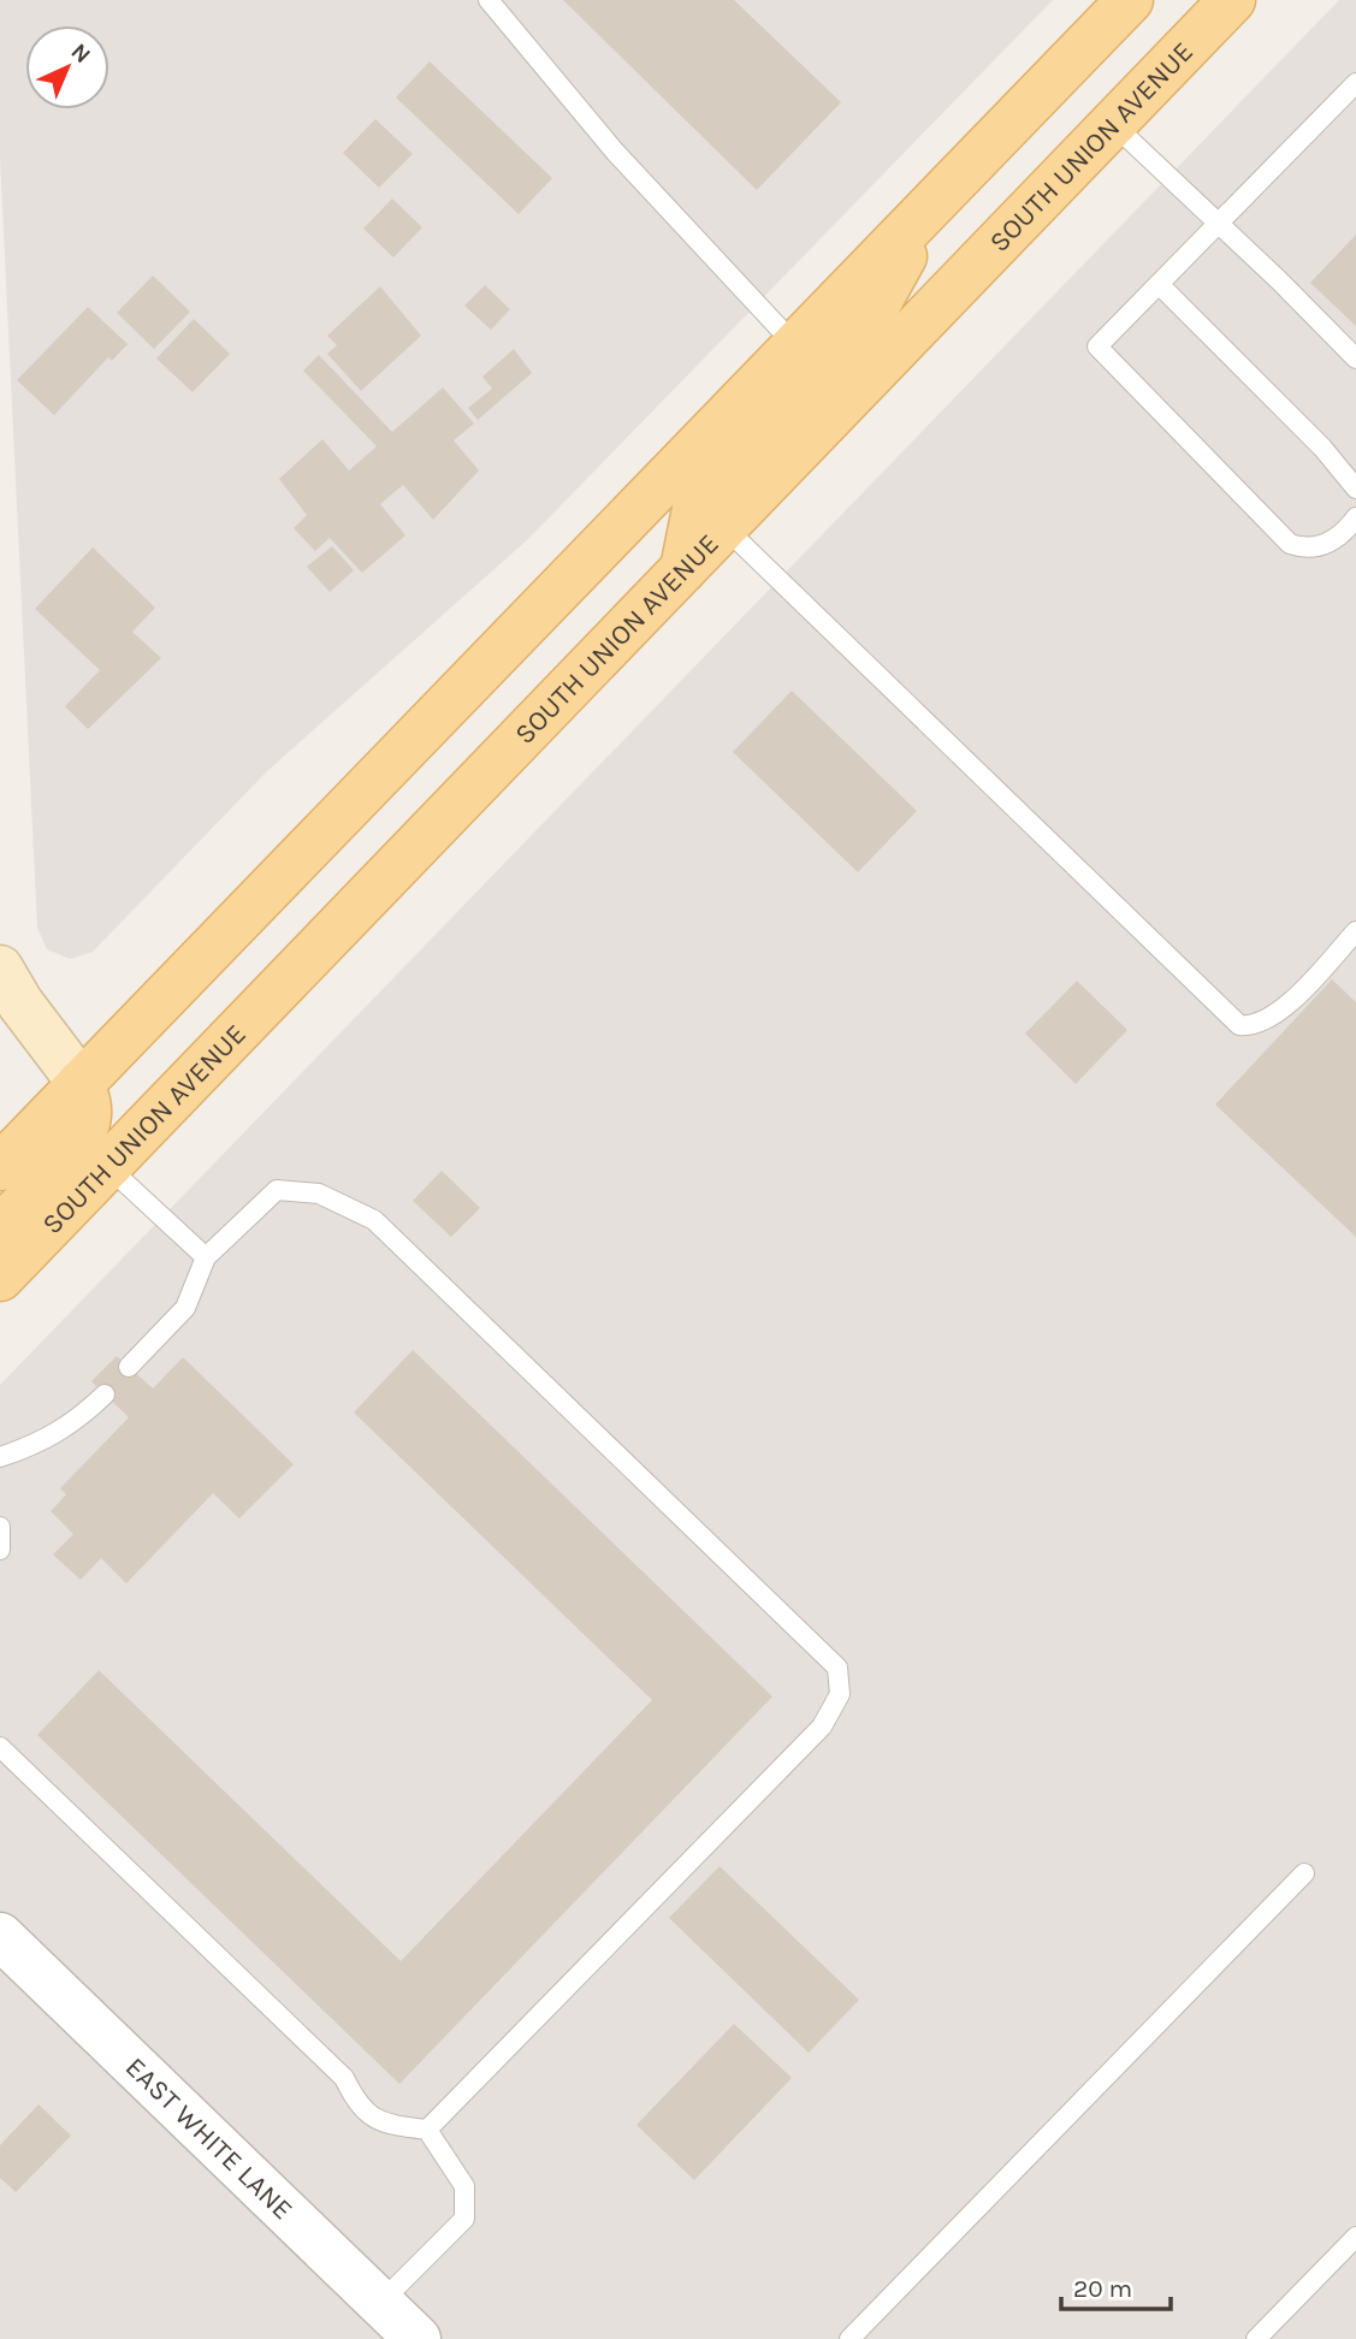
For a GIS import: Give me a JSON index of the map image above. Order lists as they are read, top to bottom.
{
  "streets": {
    "main road": ["SOUTH UNION AVENUE"],
    "street": ["EAST WHITE LANE"]
  },
  "scale_bar": "20 m",
  "north": "top right"
}
